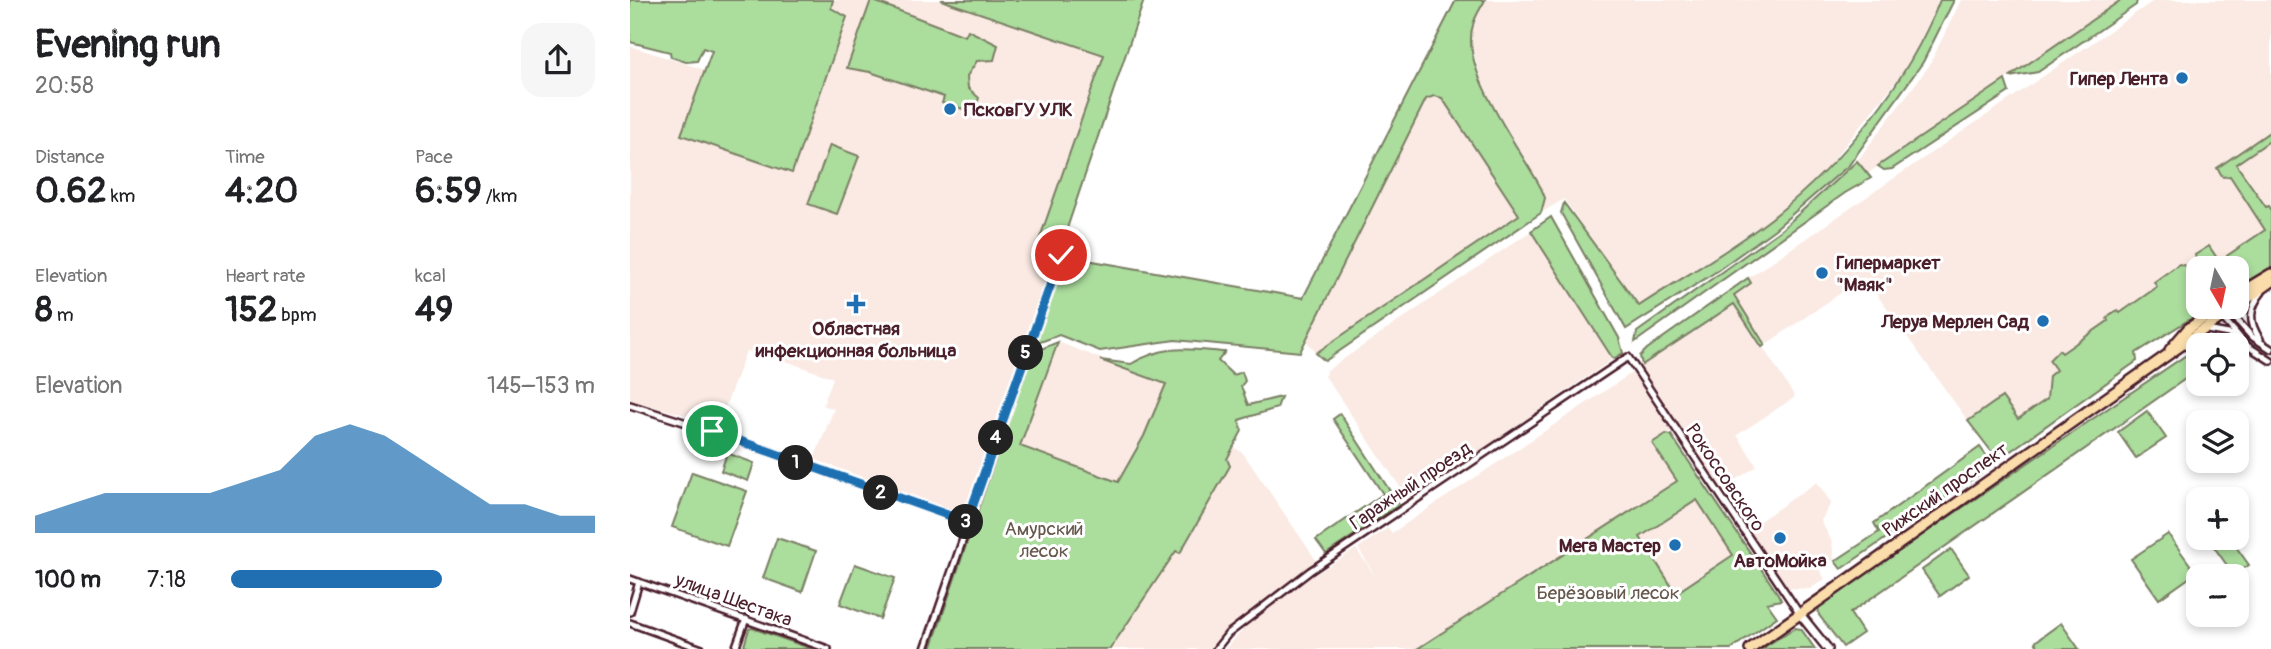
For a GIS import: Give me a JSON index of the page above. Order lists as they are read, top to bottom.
{
  "streets": {
    "highway": ["Рижский проспект"],
    "street": ["Рокоссовского", "Гаражный проезд", "улица Шестака"]
  },
  "crossings": [
    ["Рокоссовского", "Гаражный проезд"],
    ["Рокоссовского", "Рижский проспект"]
  ],
  "parks": ["Амурский лесок", "Берёзовый лесок"],
  "places": {
    "other": [
      "Гипер Лента",
      "ПсковГУ УЛК",
      "Гипермаркет \"Маяк\"",
      "Леруа Мерлен Сад",
      "АвтоМойка",
      "Мега Мастер"
    ],
    "health": ["Областная инфекционная больница"]
  },
  "north": "bottom",
  "page": {
    "heading": ["Evening run", "20:58"],
    "stats": [
      ["Distance", "0.62 km"],
      ["Time", "4:20"],
      ["Pace", "6:59 /km"],
      ["Elevation", "8 m"],
      ["Heart rate", "152 bpm"],
      ["kcal", "49"]
    ],
    "map_buttons": ["+", "−"],
    "pins": [
      "5",
      "4",
      "1",
      "2",
      "3"
    ],
    "chart": ["Elevation", "145–153 m"],
    "list": [
      {
        "name": "100 m",
        "note": "7:18"
      }
    ]
  }
}
